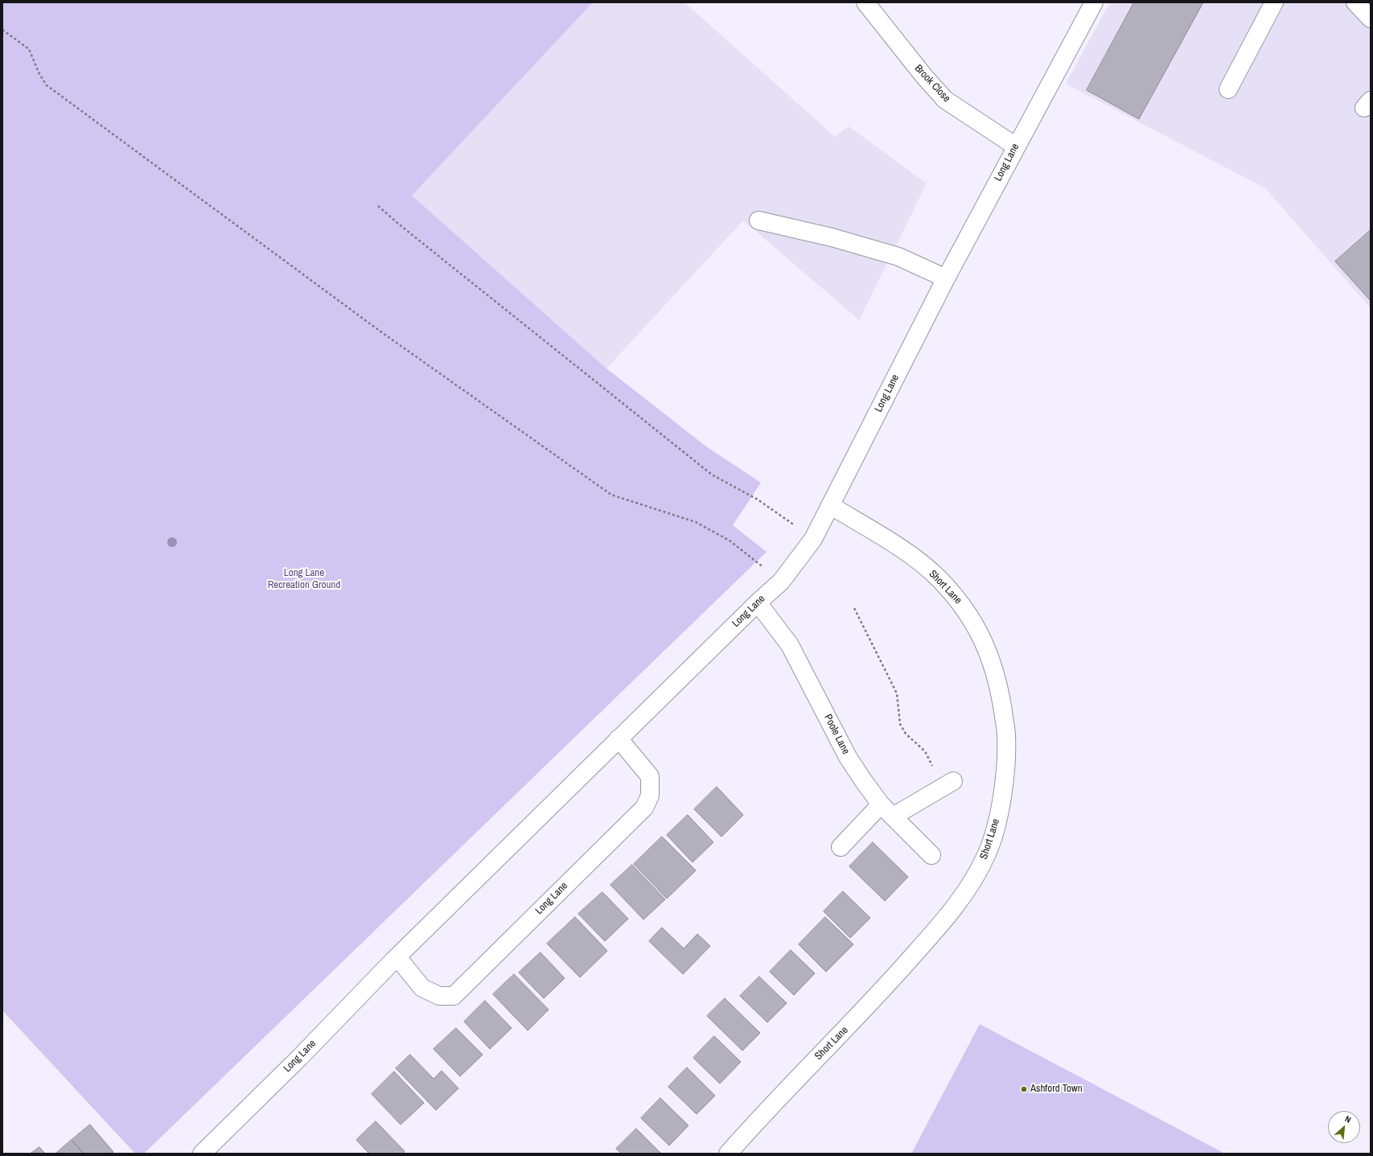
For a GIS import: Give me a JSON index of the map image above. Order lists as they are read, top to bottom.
{
  "streets": {
    "street": [
      "Brook Close",
      "Long Lane",
      "Short Lane",
      "Poole Lane"
    ]
  },
  "crossings": [
    ["Brook Close", "Long Lane"],
    ["Long Lane", "Short Lane"],
    ["Long Lane", "Poole Lane"]
  ],
  "parks": ["Long Lane Recreation Ground"],
  "places": ["Ashford Town"],
  "north": "top right"
}
